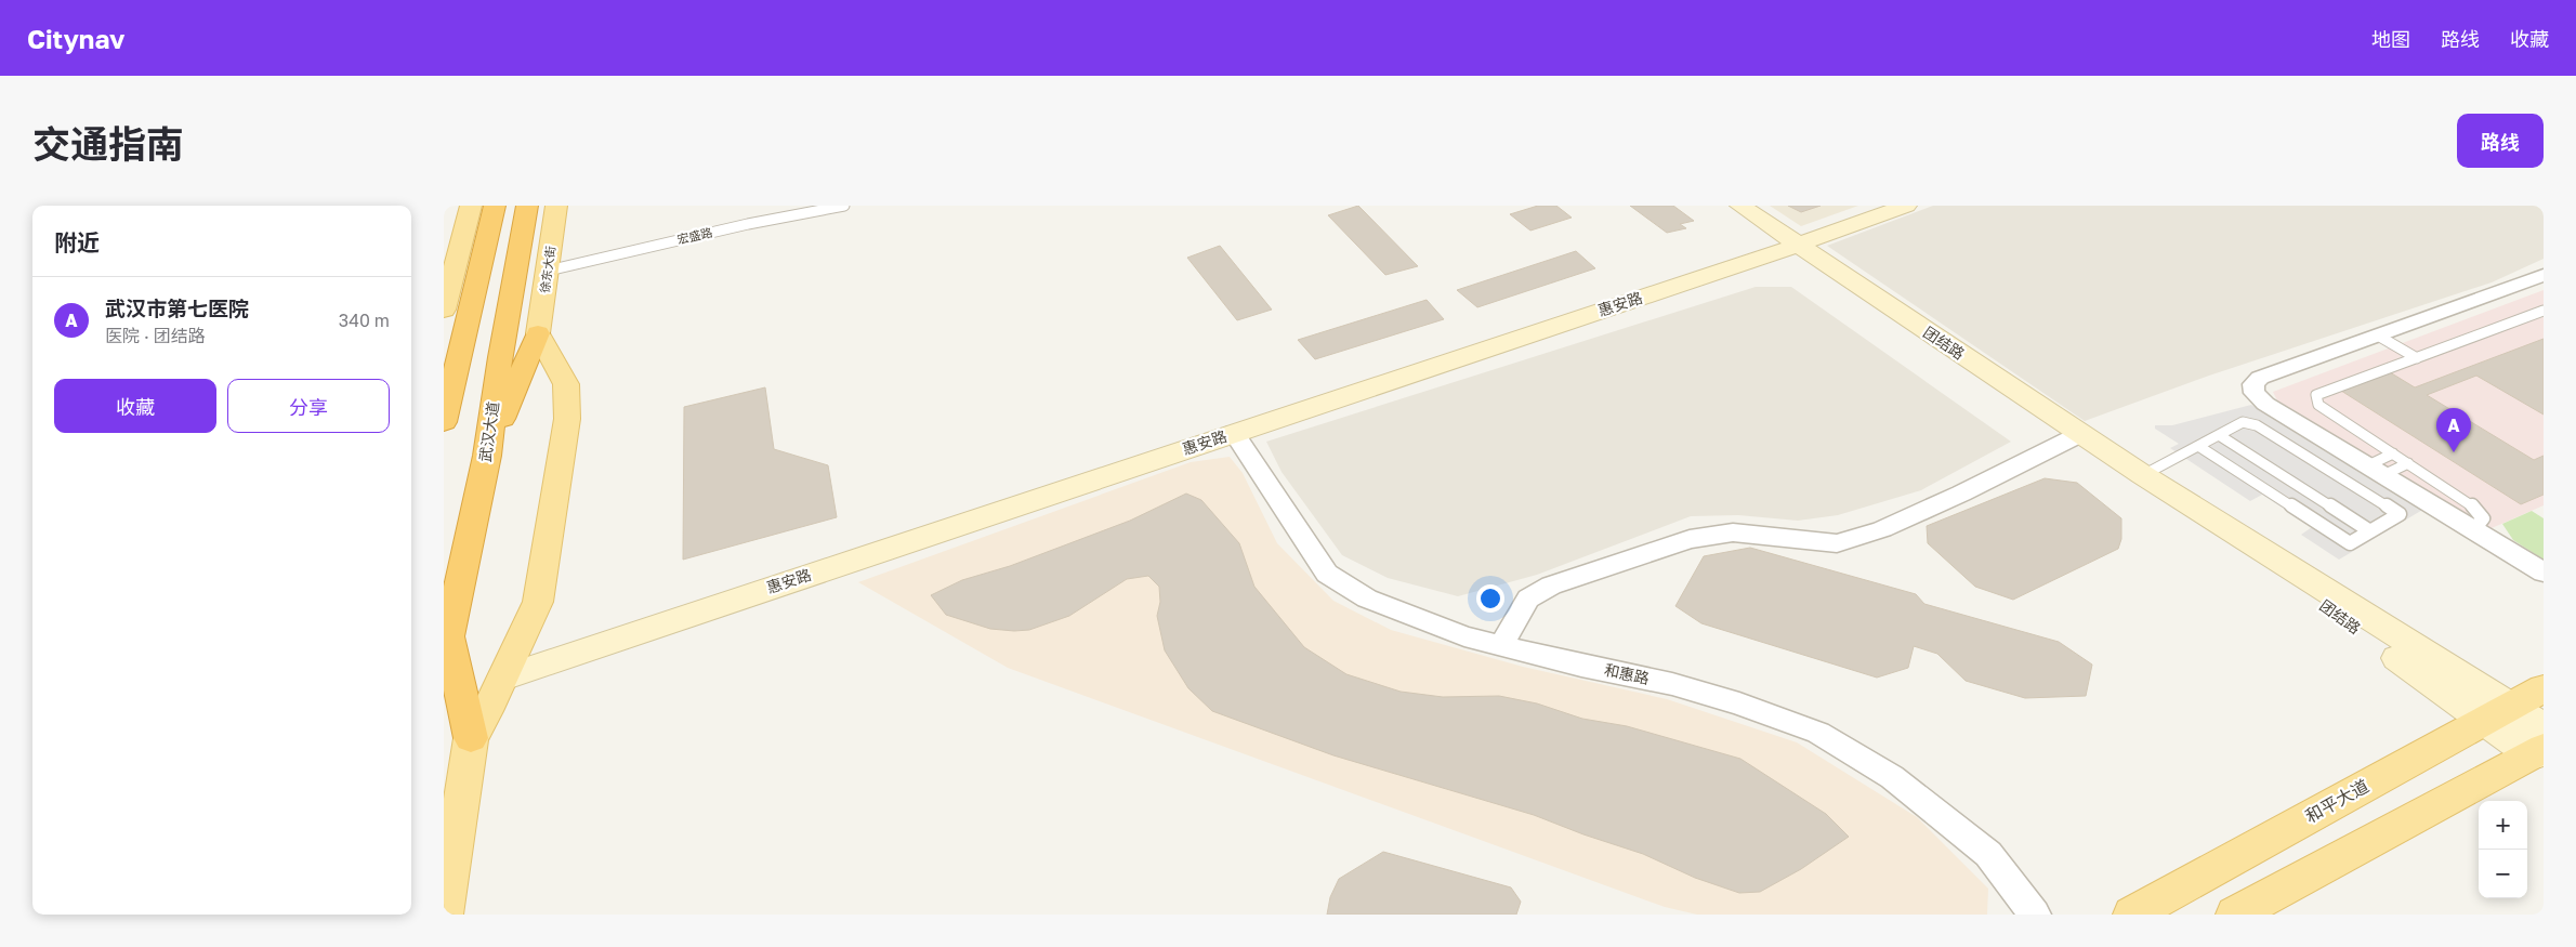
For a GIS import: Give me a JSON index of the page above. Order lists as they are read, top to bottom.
{
  "streets": {
    "highway": ["武汉大道"],
    "main road": ["徐东大街", "和平大道"],
    "street": ["惠安路", "团结路", "和惠路"],
    "lane": ["宏盛路"]
  },
  "crossings": [
    ["宏盛路", "徐东大街"],
    ["惠安路", "团结路"],
    ["惠安路", "和惠路"],
    ["团结路", "和平大道"]
  ],
  "page": {
    "header": "Citynav",
    "nav": ["地图", "路线", "收藏"],
    "title": "交通指南",
    "buttons": [
      "路线",
      ["收藏", "分享"]
    ],
    "heading": "附近",
    "list": [
      {
        "mark": "A",
        "name": "武汉市第七医院",
        "note": "医院 · 团结路",
        "value": "340 m"
      }
    ],
    "pins": "A",
    "map_buttons": ["+", "−"]
  }
}
